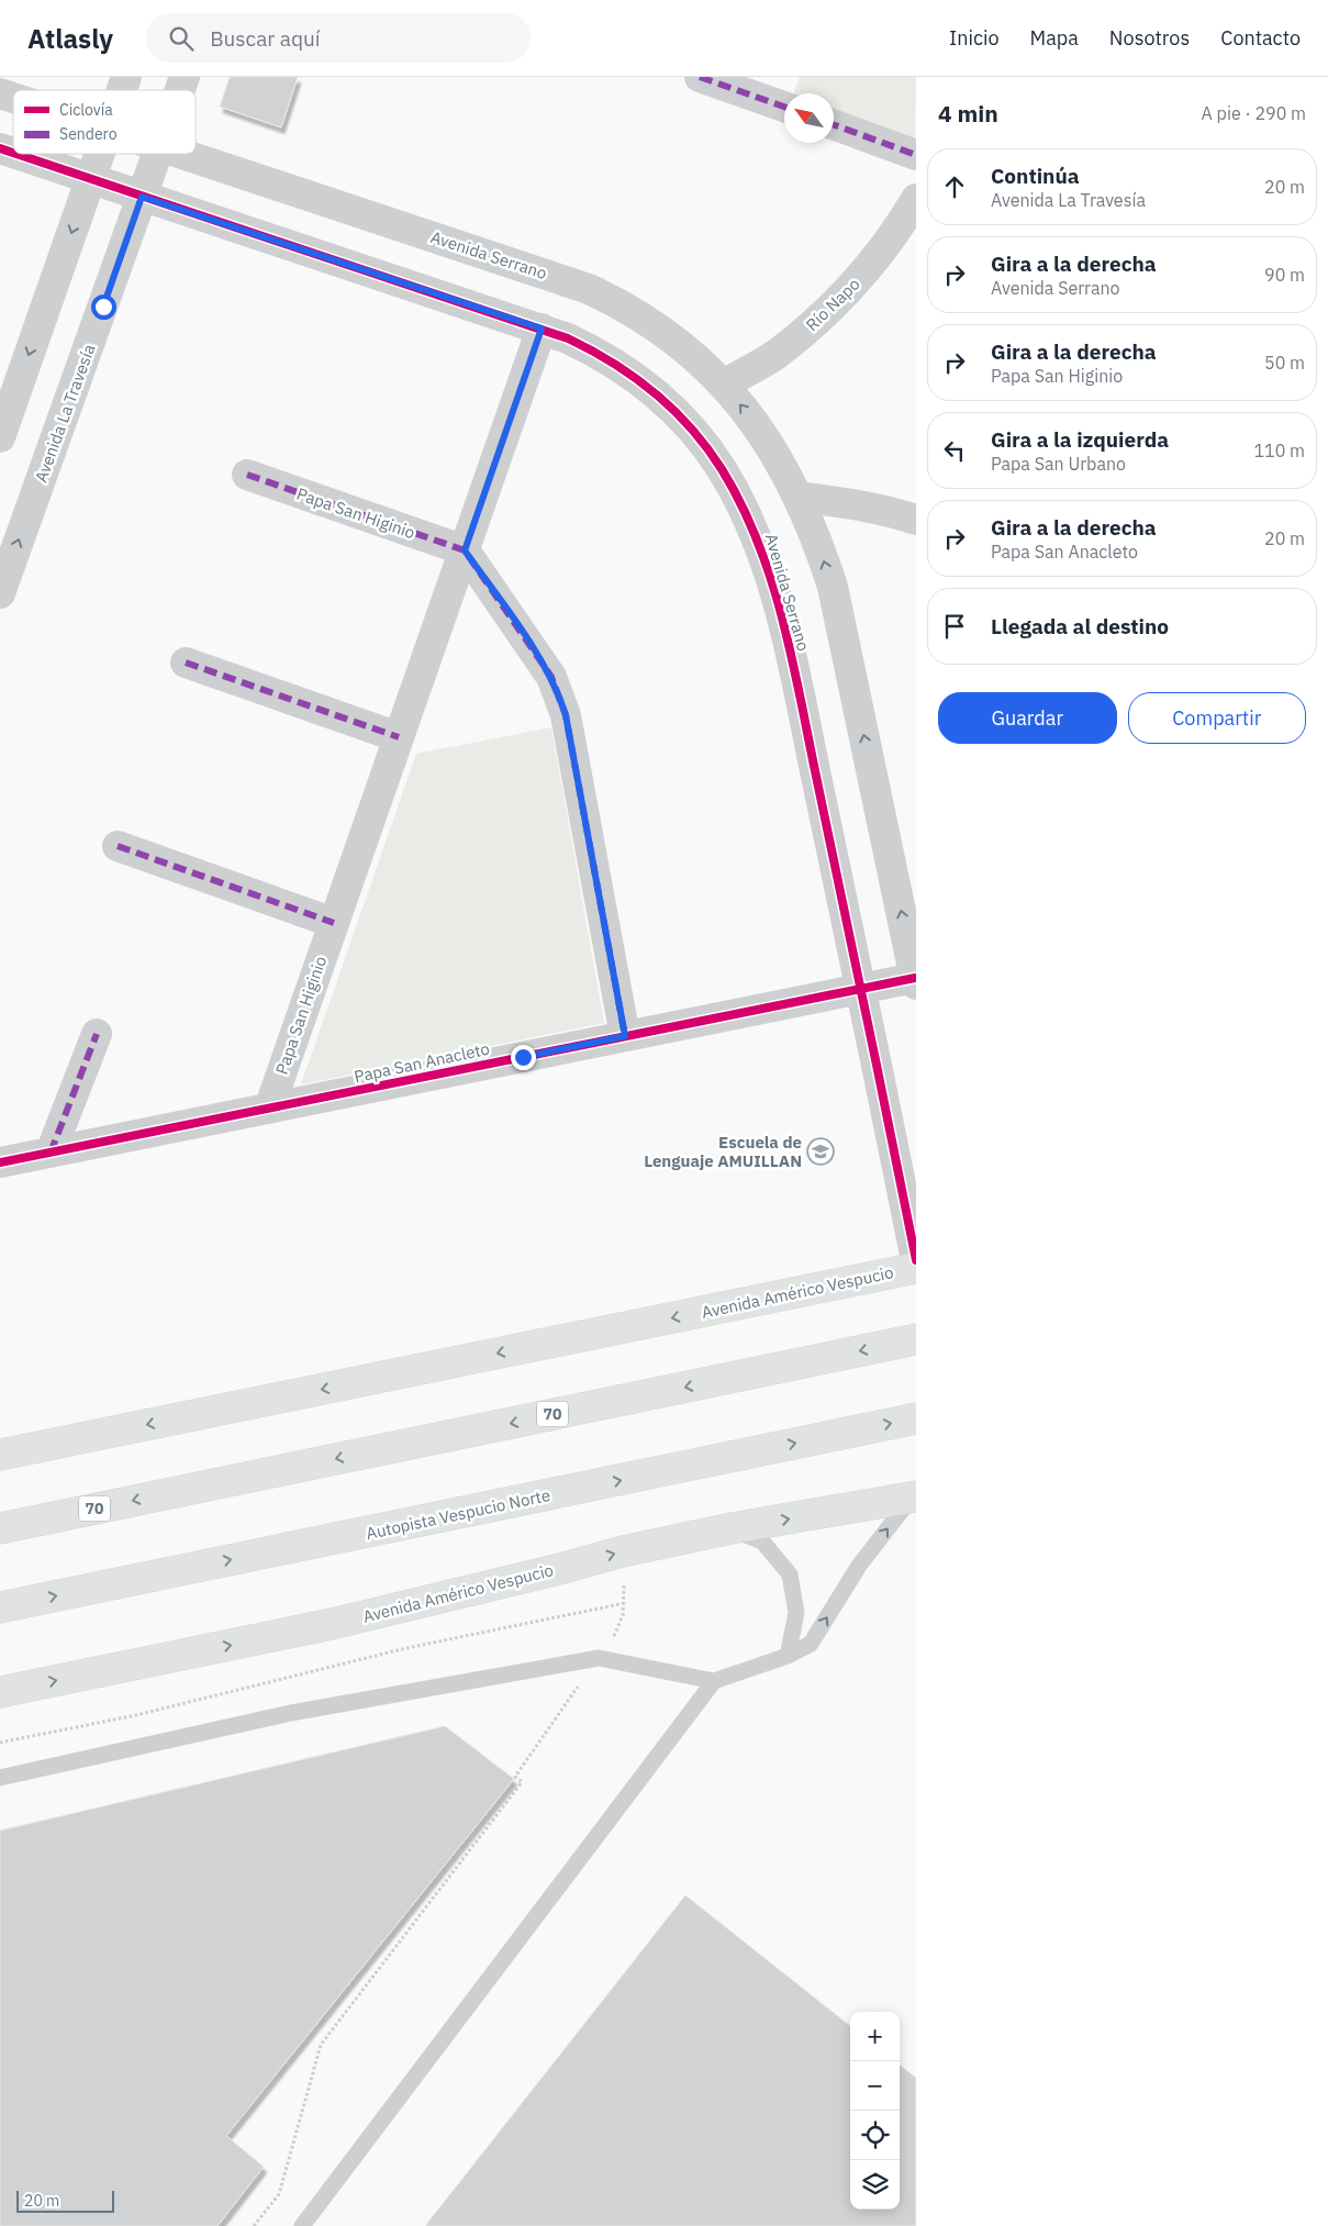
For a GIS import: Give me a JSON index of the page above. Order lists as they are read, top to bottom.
{
  "streets": {
    "main road": ["Avenida Américo Vespucio", "70", "Autopista Vespucio Norte"],
    "street": [
      "Avenida Serrano",
      "Río Napo",
      "Avenida La Travesía",
      "Papa San Higinio",
      "Papa San Anacleto"
    ]
  },
  "crossings": [
    ["Avenida Serrano", "Río Napo"],
    ["Avenida Serrano", "Avenida La Travesía"],
    ["Avenida Serrano", "Papa San Higinio"],
    ["Avenida Serrano", "Papa San Anacleto"],
    ["Papa San Higinio", "Papa San Anacleto"]
  ],
  "places": {
    "school or university": ["Escuela de Lenguaje AMUILLAN"]
  },
  "legend": ["Ciclovía", "Sendero"],
  "scale_bar": "20 m",
  "north": "top left",
  "page": {
    "header": "Atlasly",
    "search": "Buscar aquí",
    "nav": [
      "Inicio",
      "Mapa",
      "Nosotros",
      "Contacto"
    ],
    "heading": ["4 min", "A pie · 290 m"],
    "list": [
      ["Continúa", "Avenida La Travesía", "20 m"],
      ["Gira a la derecha", "Avenida Serrano", "90 m"],
      ["Gira a la derecha", "Papa San Higinio", "50 m"],
      ["Gira a la izquierda", "Papa San Urbano", "110 m"],
      ["Gira a la derecha", "Papa San Anacleto", "20 m"],
      "Llegada al destino"
    ],
    "buttons": ["Guardar", "Compartir"],
    "map_buttons": ["+", "−"],
    "scale": "20 m"
  }
}
